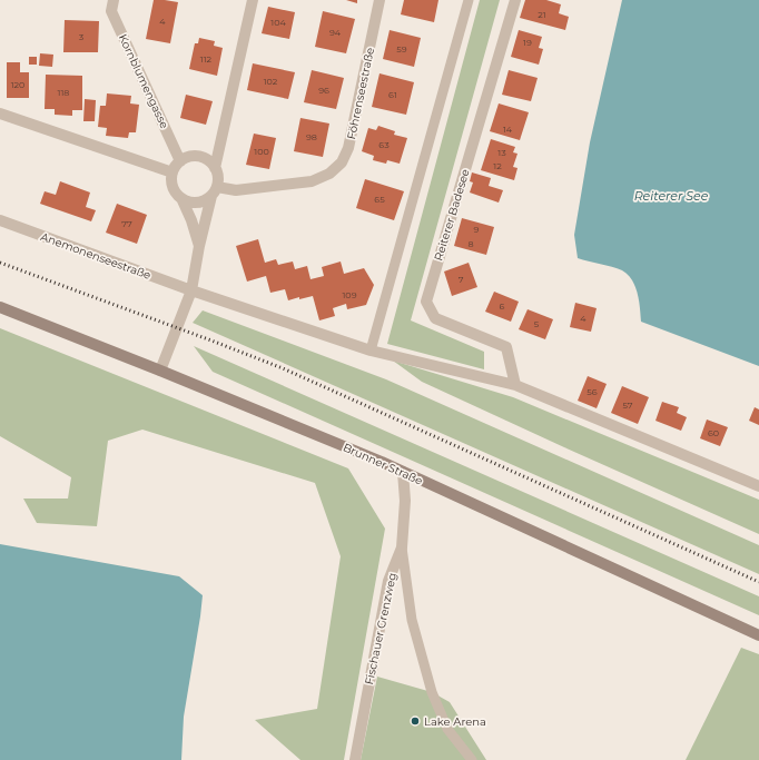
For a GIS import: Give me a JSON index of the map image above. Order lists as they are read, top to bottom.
{
  "streets": {
    "main road": ["Brunner Straße"],
    "street": [
      "Kornblumengasse",
      "Föhrenseestraße",
      "Reiterer Badesee",
      "Anemonenseestraße",
      "Fischauer Grenzweg"
    ]
  },
  "crossings": [
    ["Kornblumengasse", "Föhrenseestraße"],
    ["Brunner Straße", "Fischauer Grenzweg"]
  ],
  "water": ["Reiterer See"],
  "places": ["Lake Arena"],
  "house_numbers": [
    "21",
    "4",
    "104",
    "94",
    "3",
    "19",
    "59",
    "112",
    "102",
    "120",
    "96",
    "118",
    "61",
    "14",
    "98",
    "63",
    "100",
    "13",
    "12",
    "65",
    "77",
    "9",
    "8",
    "7",
    "109",
    "6",
    "4",
    "5",
    "56",
    "57",
    "60"
  ]
}
